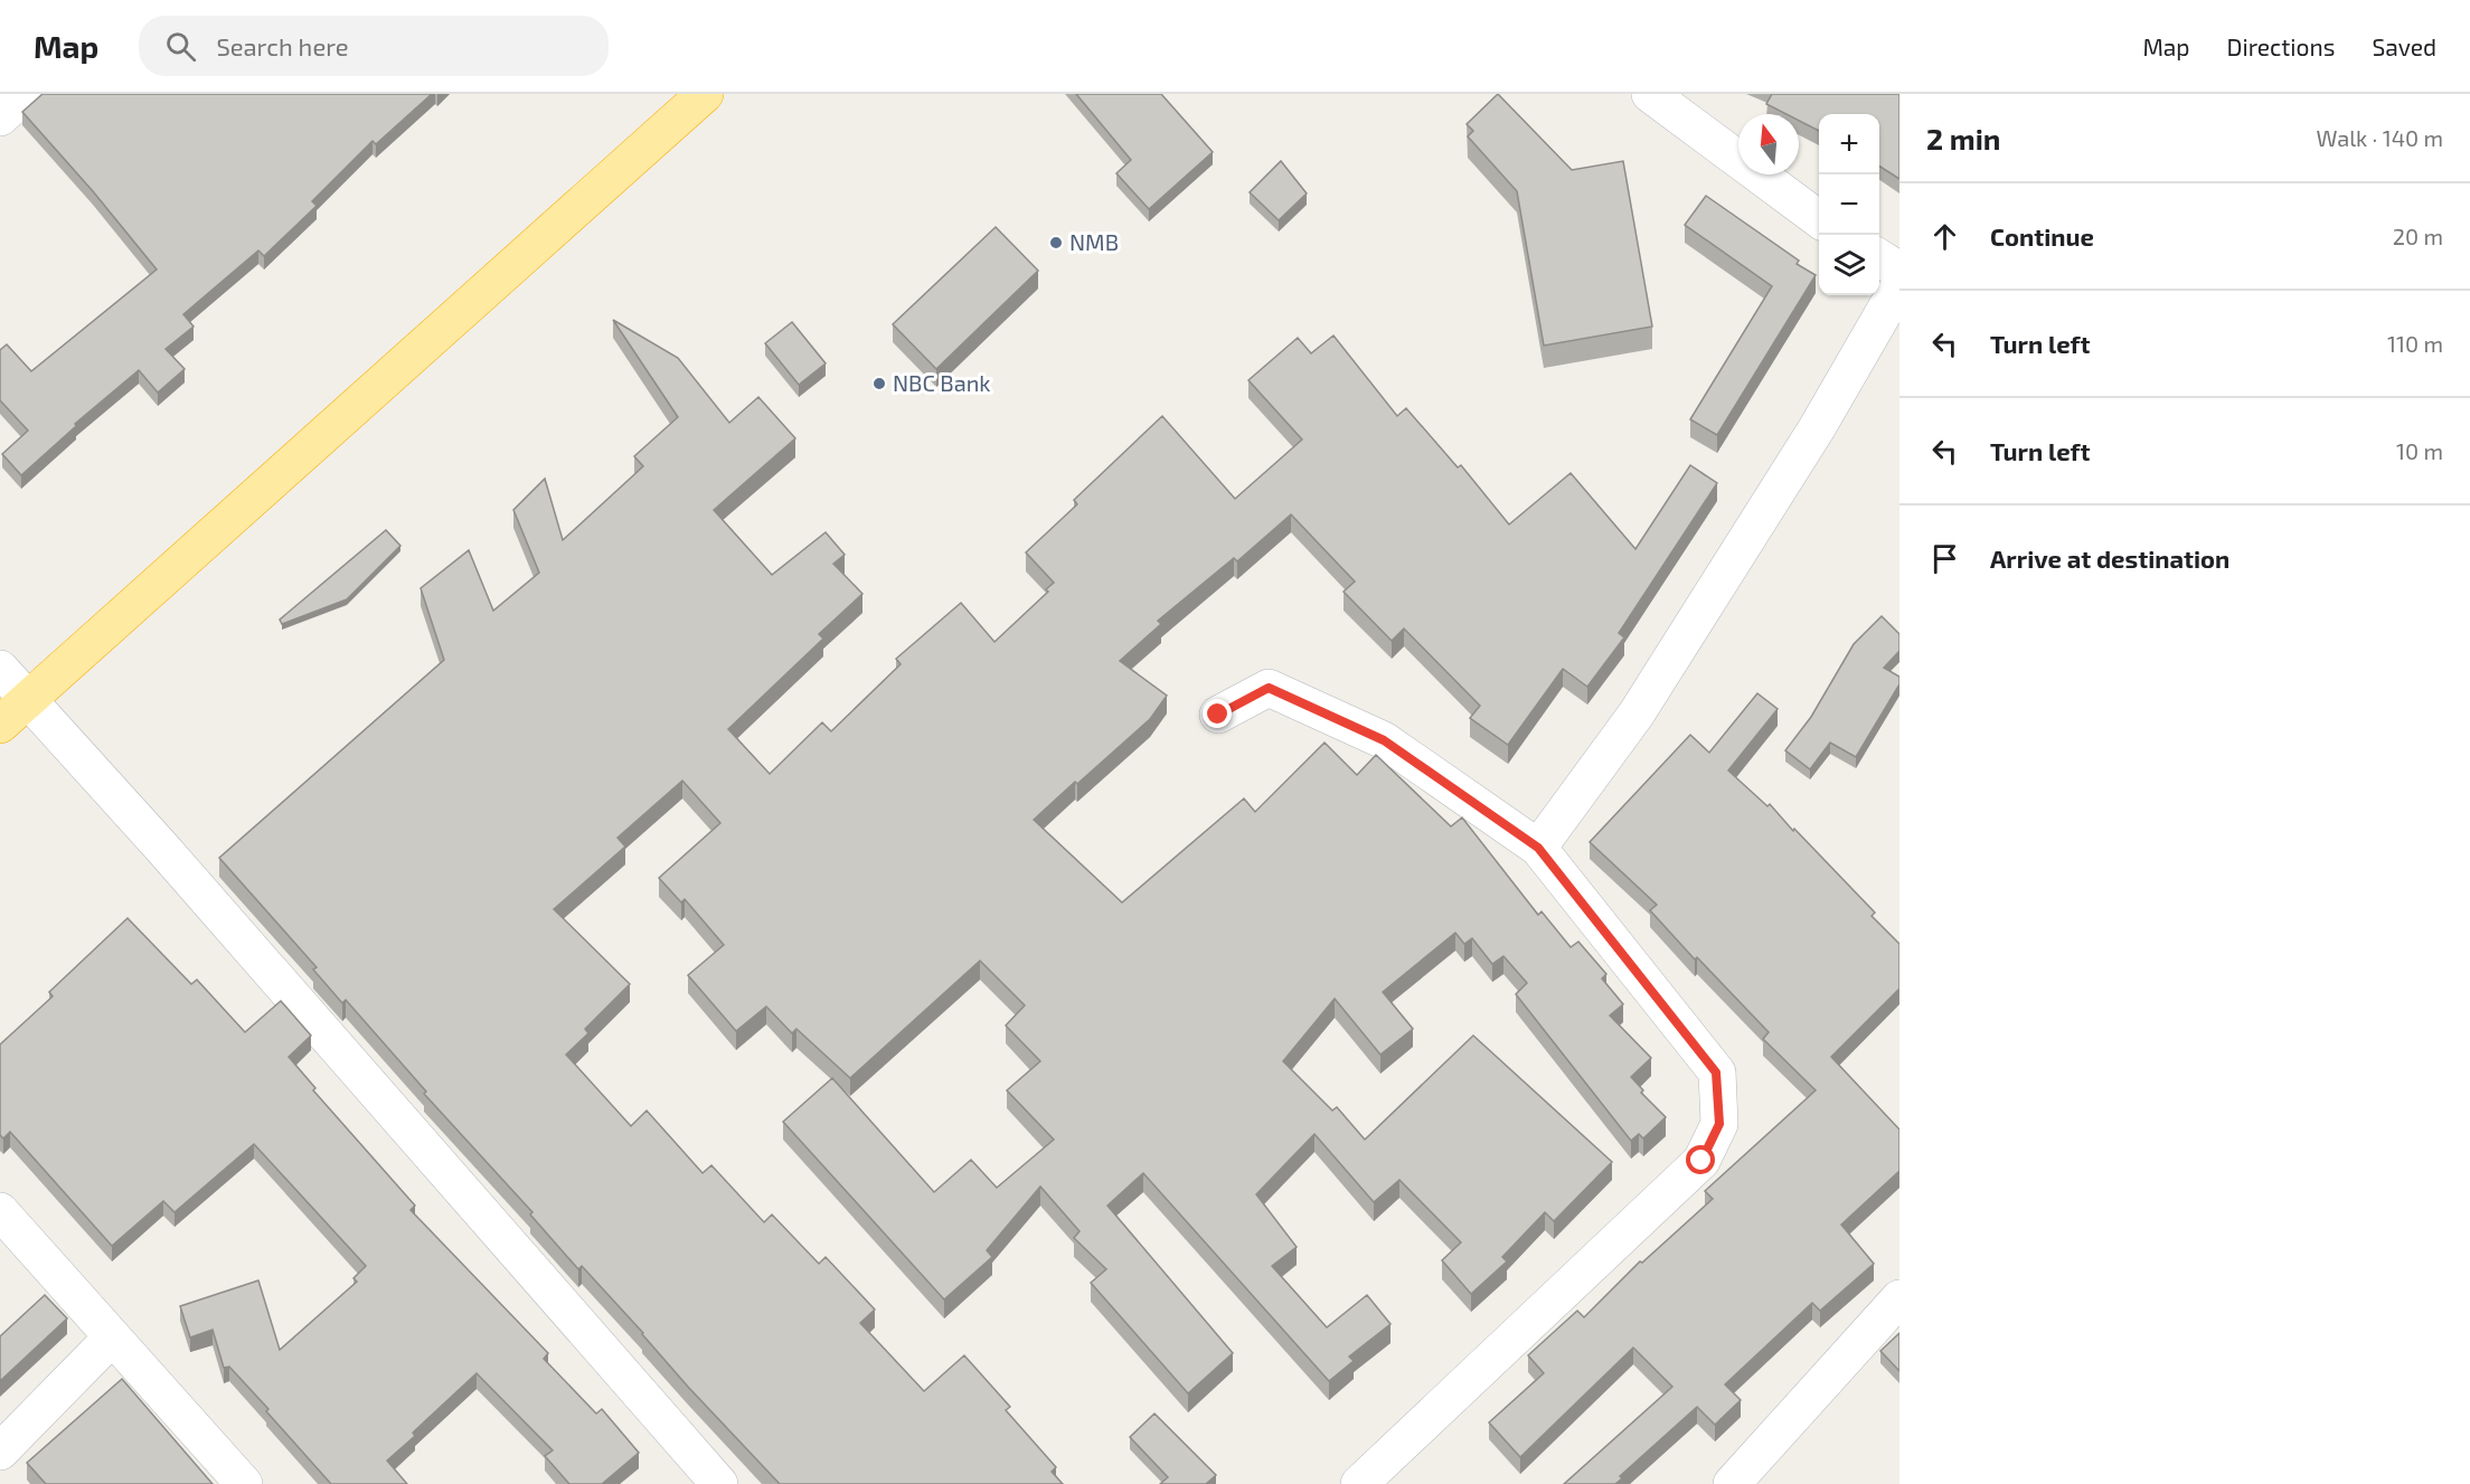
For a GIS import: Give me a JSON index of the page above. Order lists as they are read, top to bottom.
{
  "places": ["NMB", "NBC Bank"],
  "north": "top",
  "page": {
    "header": "Map",
    "search": "Search here",
    "nav": ["Map", "Directions", "Saved"],
    "heading": ["2 min", "Walk · 140 m"],
    "map_buttons": ["+", "−"],
    "list": [
      ["Continue", "20 m"],
      ["Turn left", "110 m"],
      ["Turn left", "10 m"],
      "Arrive at destination"
    ]
  }
}
